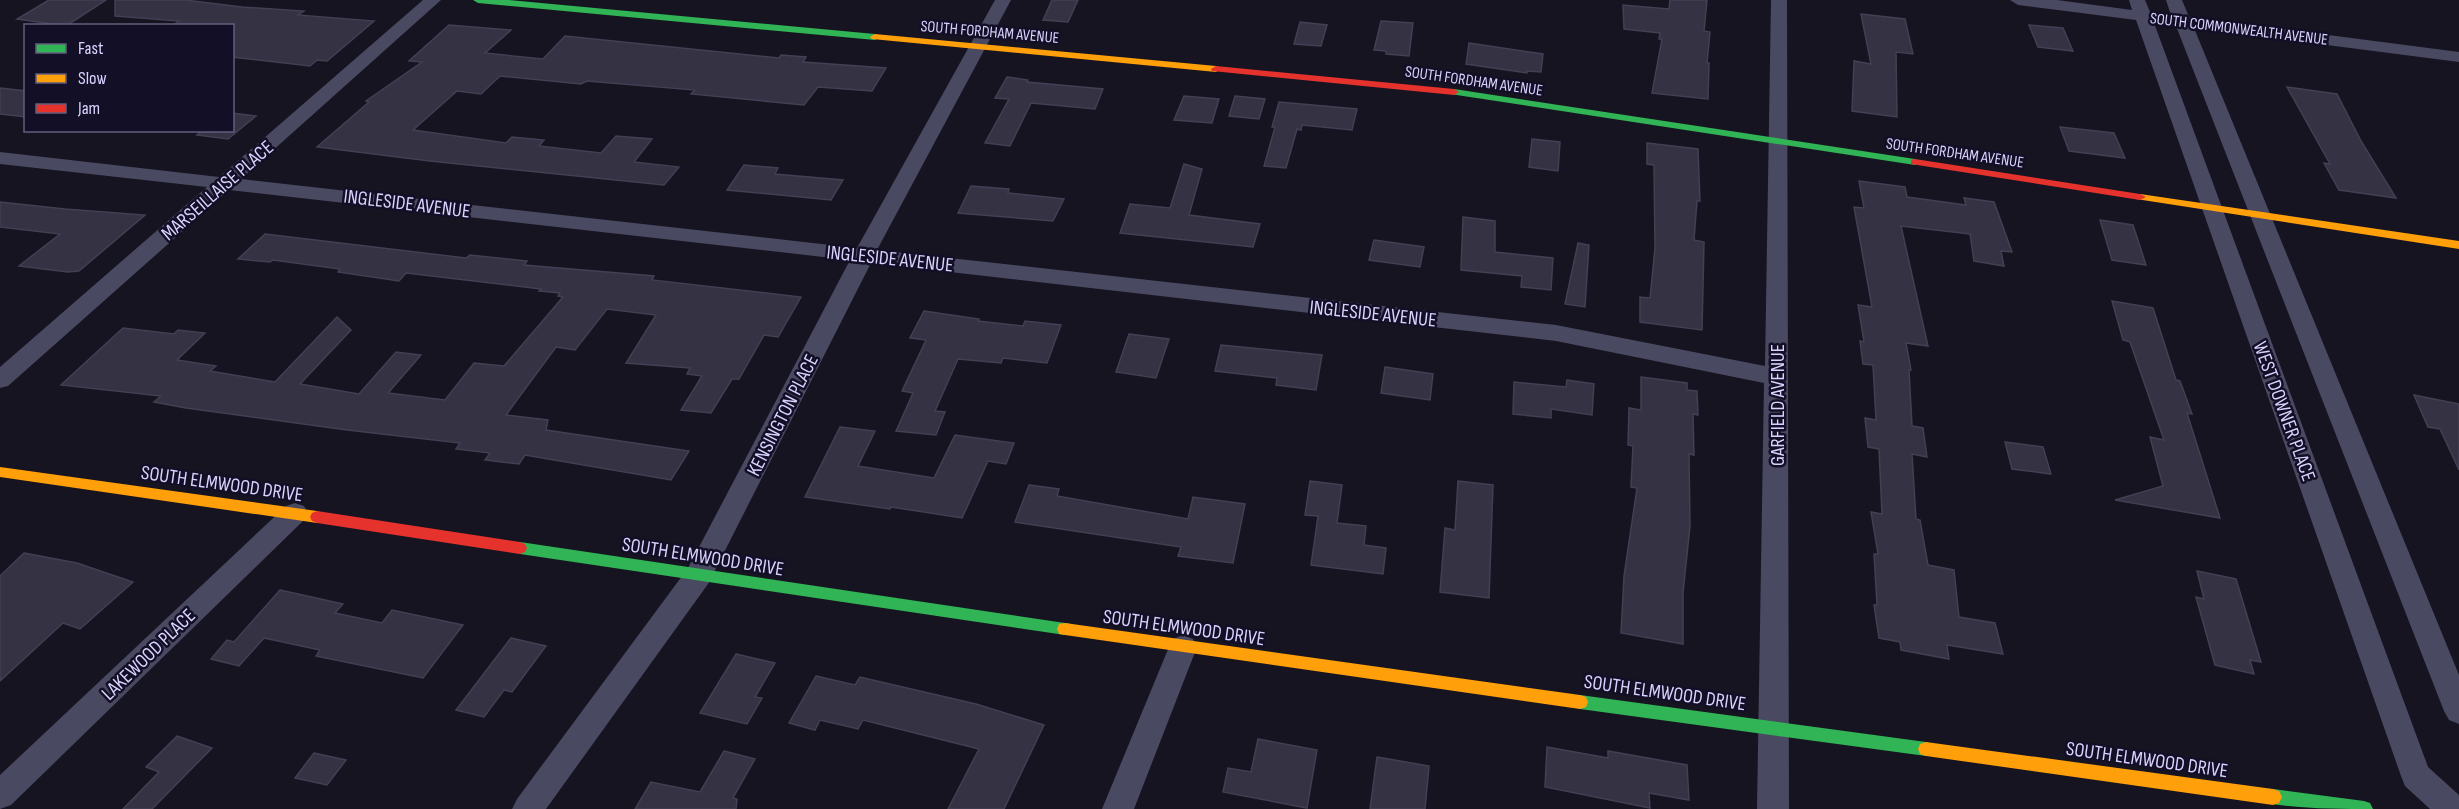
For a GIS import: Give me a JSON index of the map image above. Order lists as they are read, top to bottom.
{
  "streets": {
    "street": [
      "SOUTH COMMONWEALTH AVENUE",
      "SOUTH FORDHAM AVENUE",
      "MARSEILLAISE PLACE",
      "INGLESIDE AVENUE",
      "GARFIELD AVENUE",
      "WEST DOWNER PLACE",
      "KENSINGTON PLACE",
      "SOUTH ELMWOOD DRIVE",
      "LAKEWOOD PLACE"
    ]
  },
  "crossings": [
    ["SOUTH COMMONWEALTH AVENUE", "WEST DOWNER PLACE"],
    ["SOUTH FORDHAM AVENUE", "GARFIELD AVENUE"],
    ["SOUTH FORDHAM AVENUE", "WEST DOWNER PLACE"],
    ["SOUTH FORDHAM AVENUE", "KENSINGTON PLACE"],
    ["MARSEILLAISE PLACE", "INGLESIDE AVENUE"],
    ["INGLESIDE AVENUE", "GARFIELD AVENUE"],
    ["INGLESIDE AVENUE", "KENSINGTON PLACE"],
    ["GARFIELD AVENUE", "SOUTH ELMWOOD DRIVE"],
    ["KENSINGTON PLACE", "SOUTH ELMWOOD DRIVE"],
    ["SOUTH ELMWOOD DRIVE", "LAKEWOOD PLACE"]
  ],
  "legend": ["Fast", "Slow", "Jam"]
}
